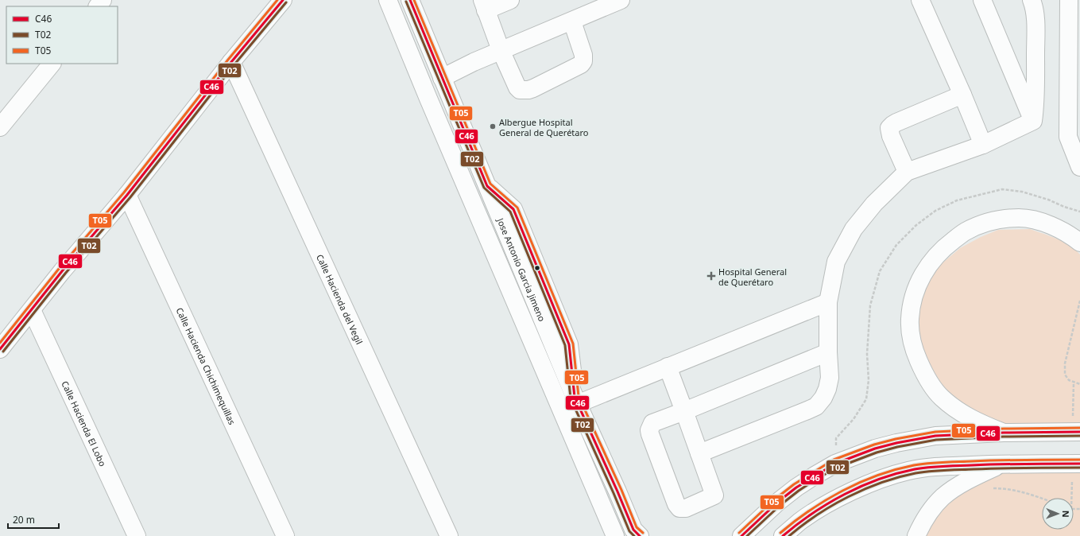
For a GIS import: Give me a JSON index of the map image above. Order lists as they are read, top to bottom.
{
  "streets": {
    "street": [
      "Jose Antonio Garcia Jimeno",
      "Calle Hacienda del Vegil",
      "Calle Hacienda Chichimequillas",
      "Calle Hacienda El Lobo"
    ]
  },
  "places": {
    "other": ["Albergue Hospital General de Querétaro"],
    "health": ["Hospital General de Querétaro"]
  },
  "lines": ["transit line C46", "transit line T05", "transit line T02"],
  "legend": ["C46", "T02", "T05"],
  "scale_bar": "20 m",
  "north": "right"
}
